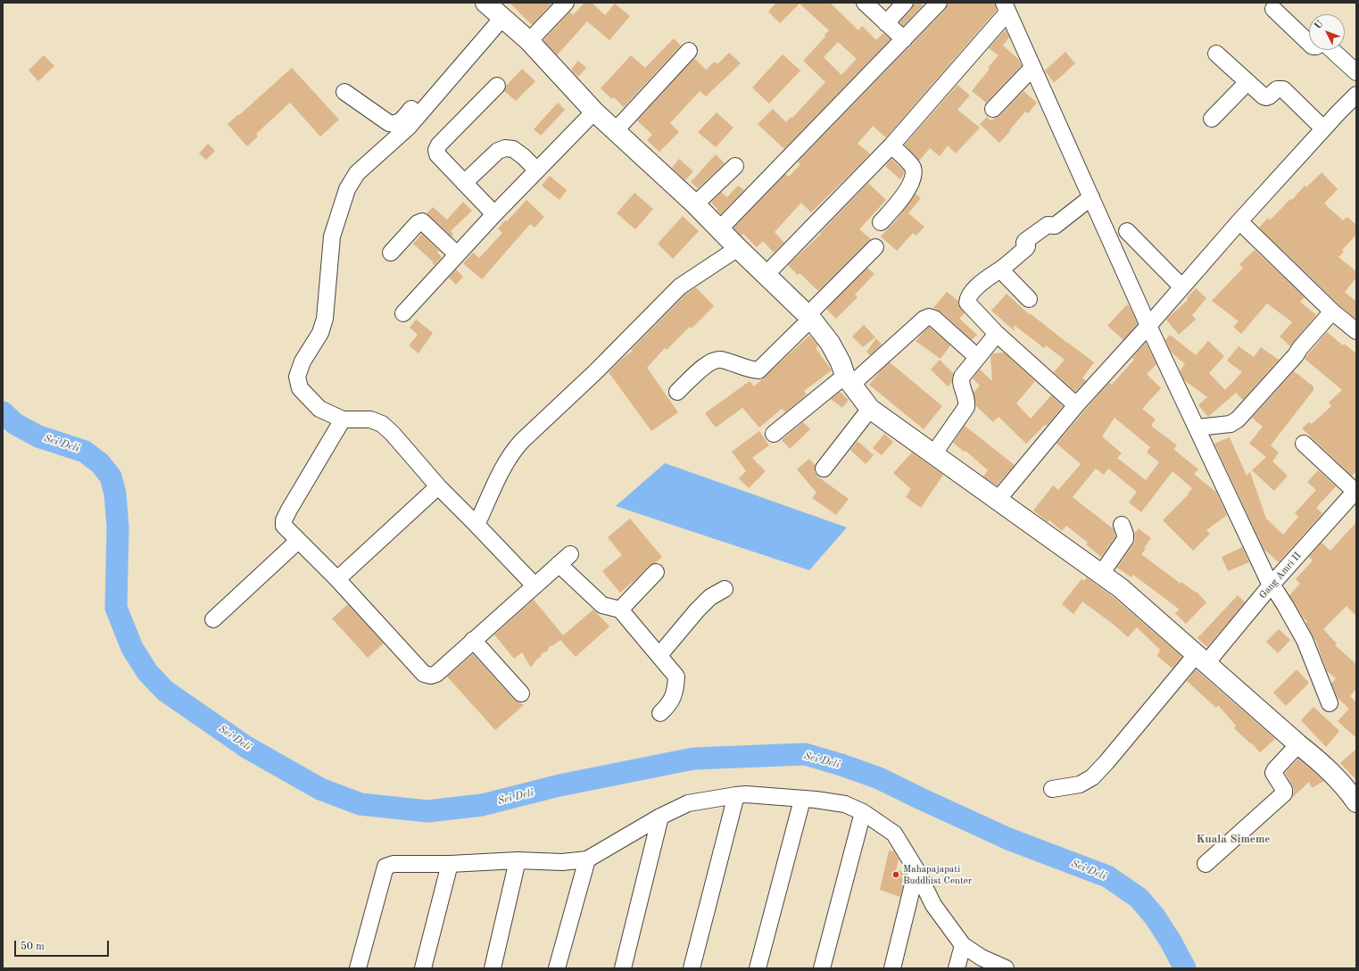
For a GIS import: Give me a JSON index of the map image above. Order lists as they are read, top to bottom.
{
  "streets": {
    "street": ["Gang Amri II"]
  },
  "districts": ["Kuala Simeme"],
  "water": ["Sei Deli"],
  "places": ["Mahapajapati Buddhist Center"],
  "scale_bar": "50 m",
  "north": "top left"
}
